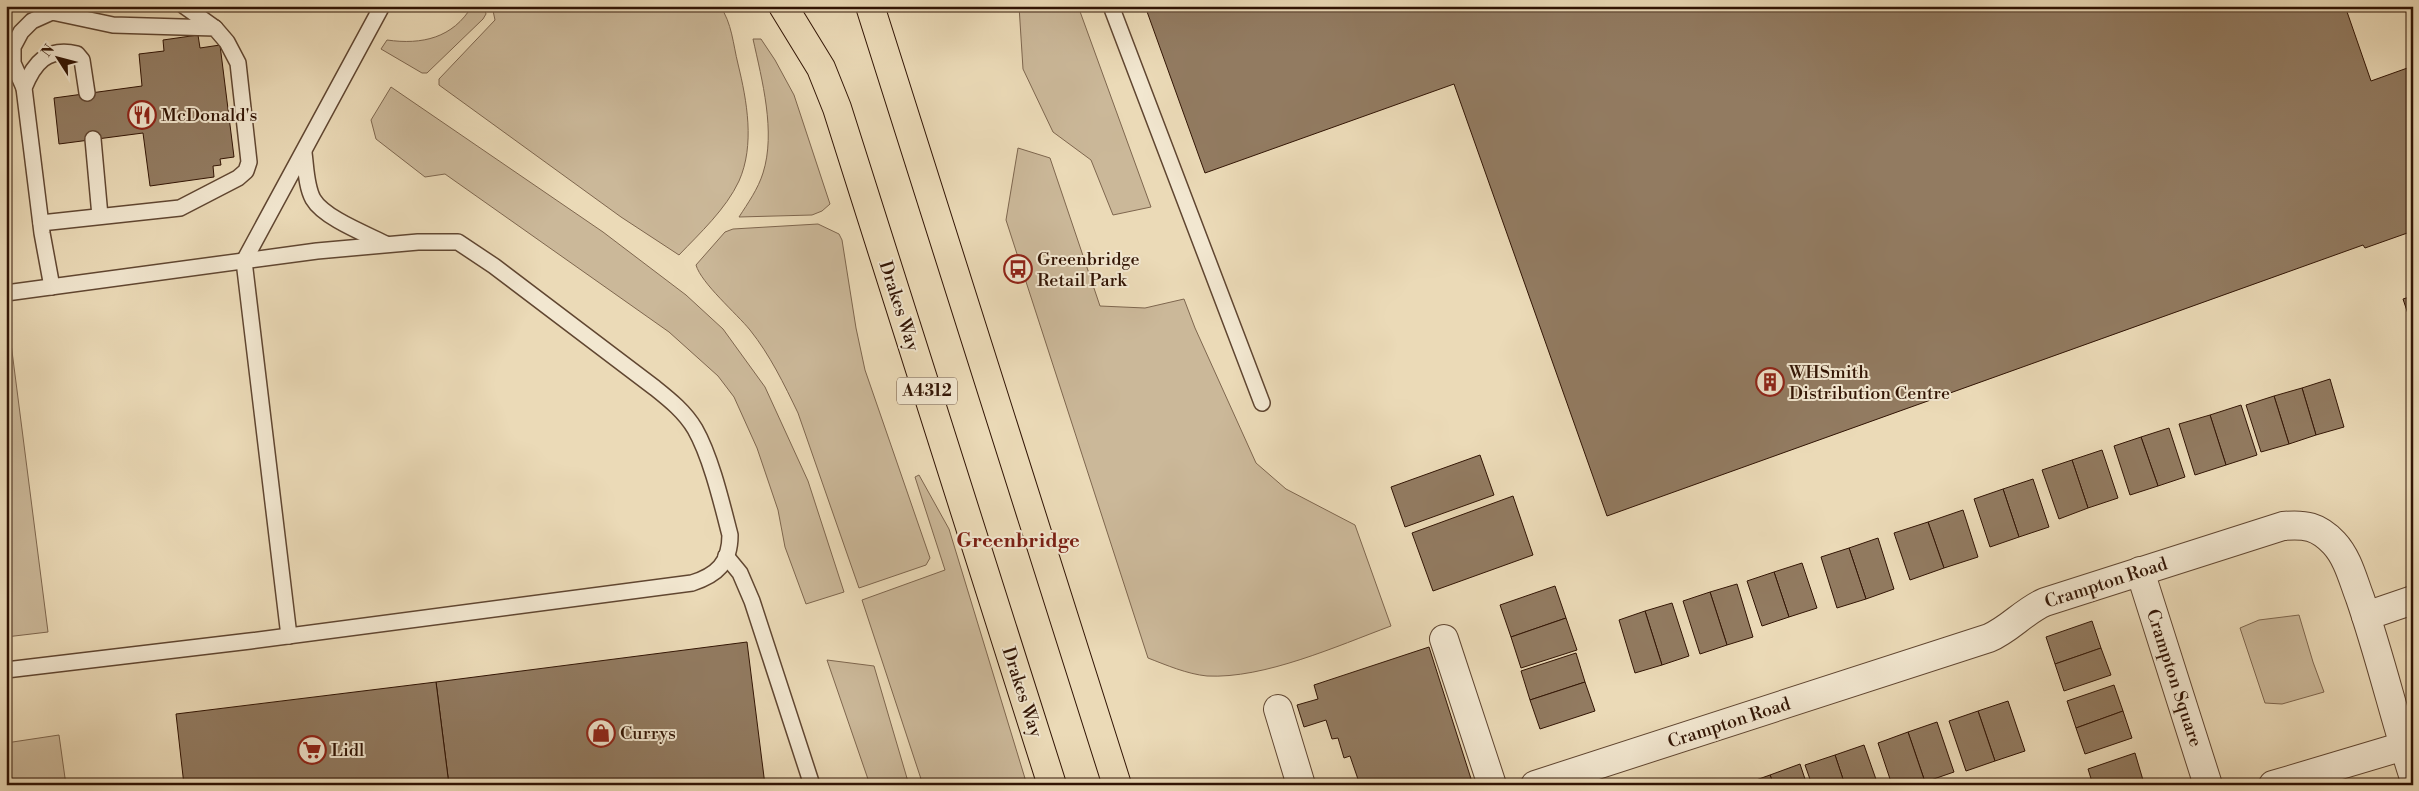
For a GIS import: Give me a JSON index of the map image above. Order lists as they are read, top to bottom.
{
  "streets": {
    "main road": ["Drakes Way", "A4312"],
    "street": ["Crampton Road", "Crampton Square"]
  },
  "crossings": [
    ["Crampton Road", "Crampton Square"]
  ],
  "districts": ["Greenbridge"],
  "places": {
    "restaurant": ["McDonald's"],
    "bus stop": ["Greenbridge Retail Park"],
    "building": ["WHSmith Distribution Centre"],
    "shop": ["Currys"],
    "supermarket": ["Lidl"]
  },
  "north": "top left"
}
